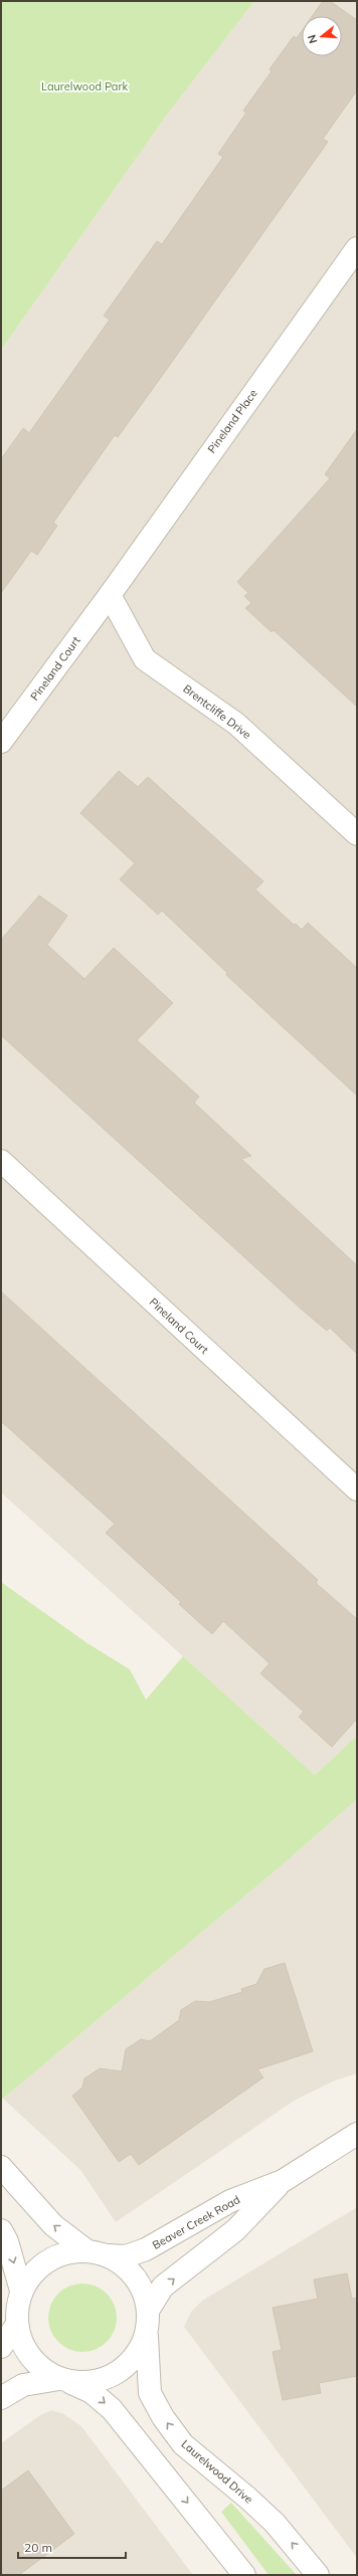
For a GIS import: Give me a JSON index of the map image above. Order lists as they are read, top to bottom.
{
  "streets": {
    "street": [
      "Pineland Place",
      "Pineland Court",
      "Brentcliffe Drive",
      "Beaver Creek Road",
      "Laurelwood Drive"
    ]
  },
  "crossings": [
    ["Pineland Place", "Pineland Court"],
    ["Pineland Place", "Brentcliffe Drive"],
    ["Pineland Court", "Brentcliffe Drive"],
    ["Beaver Creek Road", "Laurelwood Drive"]
  ],
  "one_way": ["Beaver Creek Road"],
  "parks": ["Laurelwood Park"],
  "scale_bar": "20 m",
  "north": "left"
}
